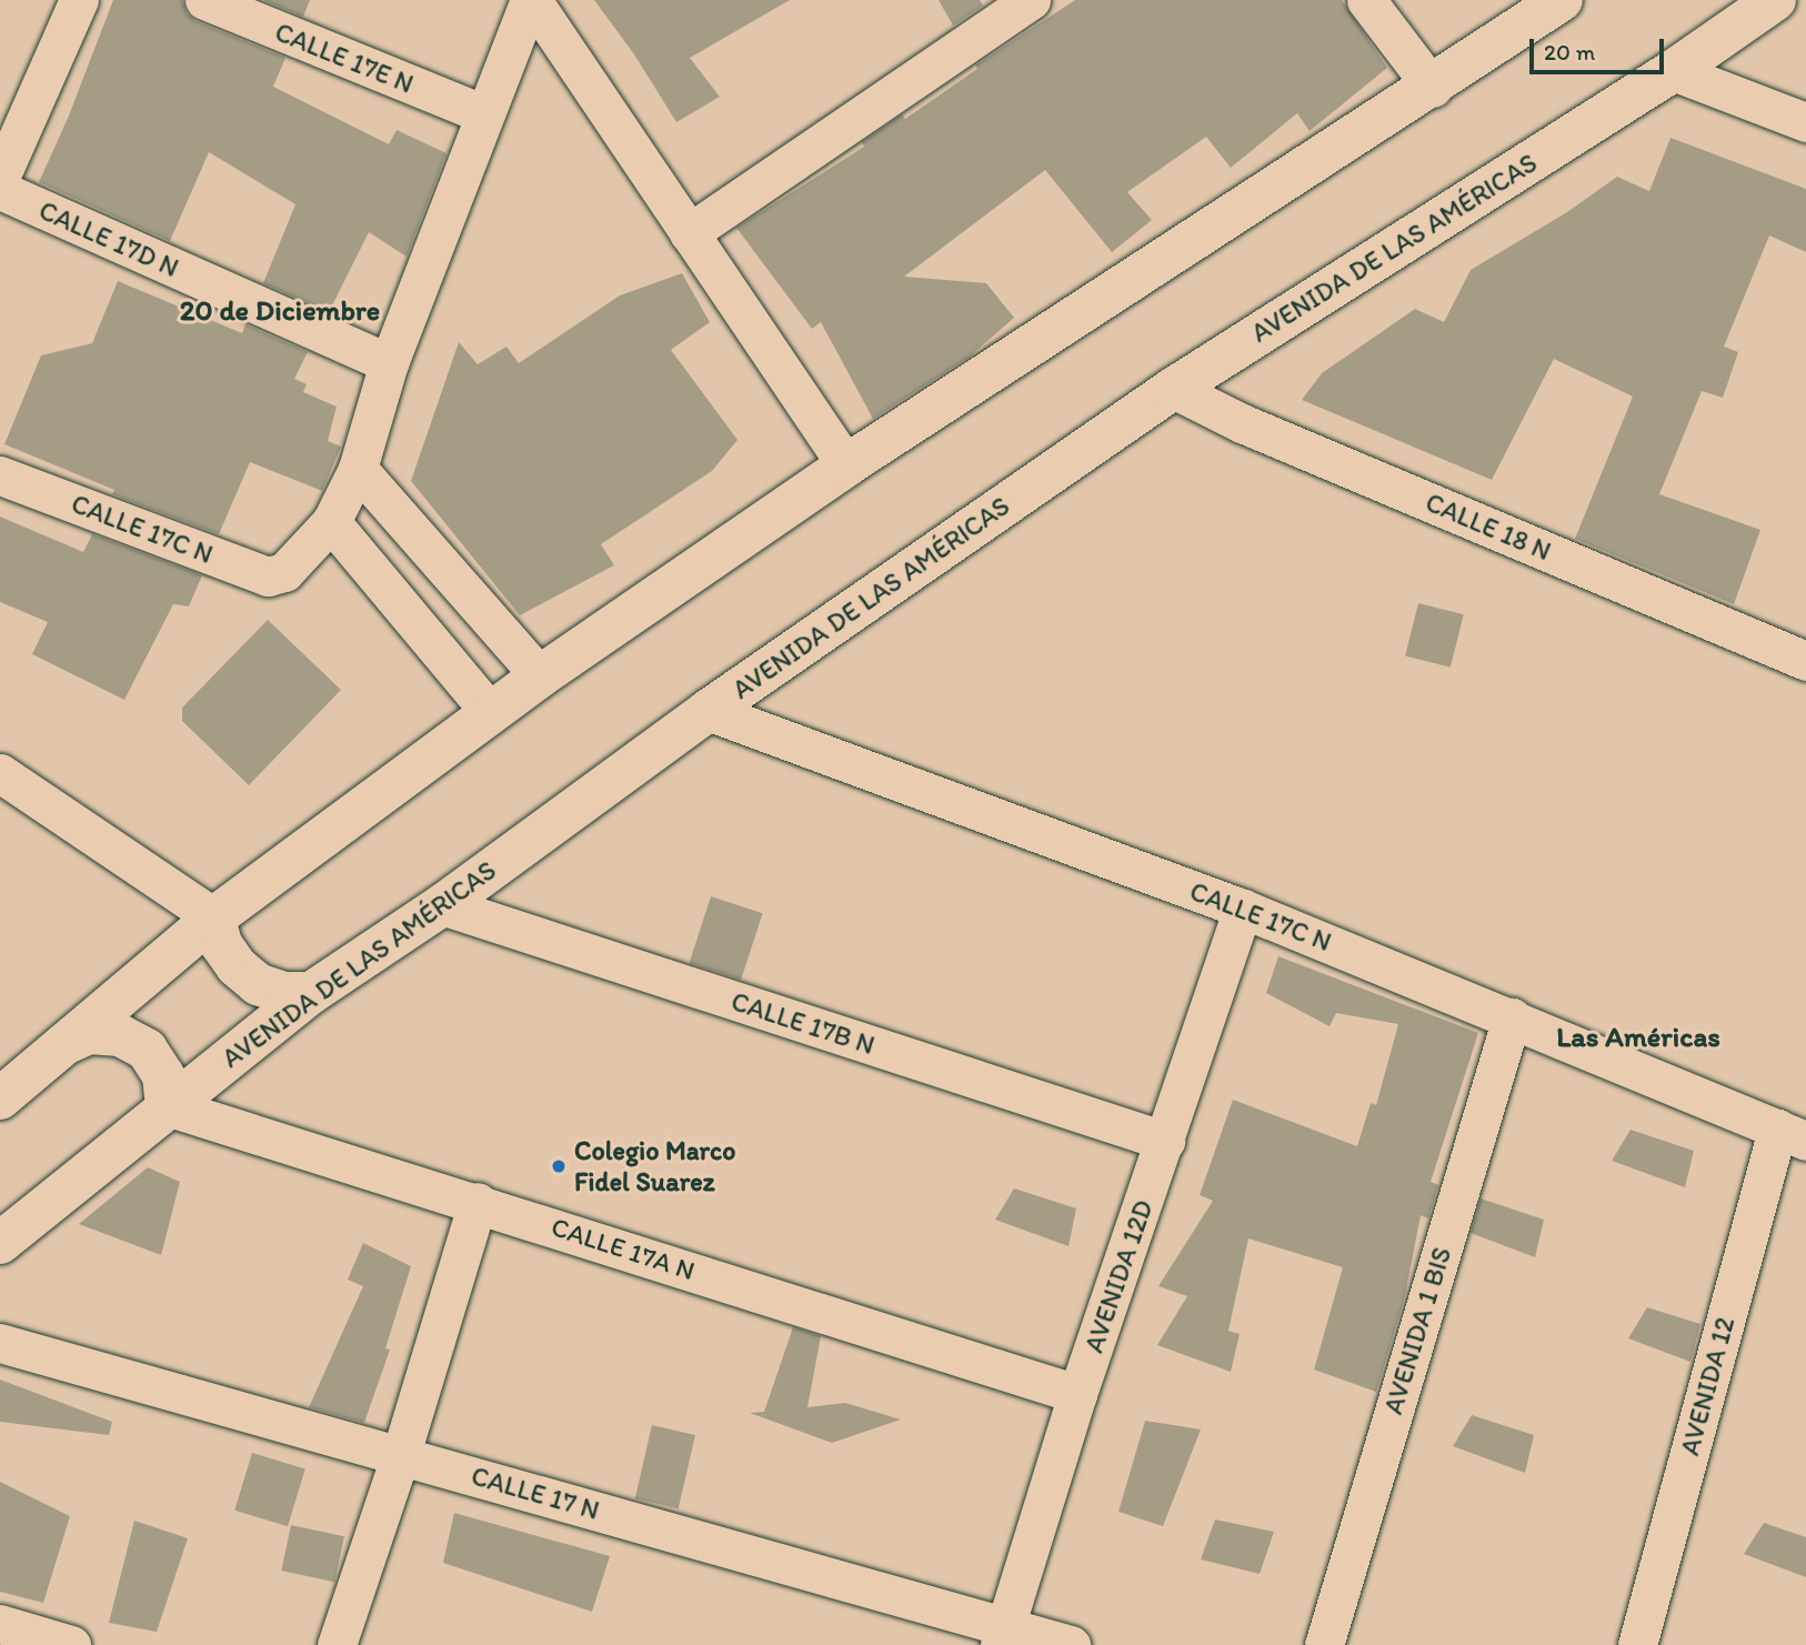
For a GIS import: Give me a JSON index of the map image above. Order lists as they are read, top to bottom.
{
  "streets": {
    "main road": ["AVENIDA DE LAS AMÉRICAS"],
    "street": [
      "CALLE 17E N",
      "CALLE 17D N",
      "CALLE 18 N",
      "CALLE 17C N",
      "CALLE 17B N",
      "CALLE 17A N",
      "AVENIDA 12D",
      "AVENIDA 1 BIS",
      "AVENIDA 12",
      "CALLE 17 N"
    ]
  },
  "crossings": [
    ["AVENIDA DE LAS AMÉRICAS", "CALLE 18 N"],
    ["AVENIDA DE LAS AMÉRICAS", "CALLE 17C N"],
    ["AVENIDA DE LAS AMÉRICAS", "CALLE 17B N"],
    ["AVENIDA DE LAS AMÉRICAS", "CALLE 17A N"],
    ["CALLE 17C N", "AVENIDA 12D"],
    ["CALLE 17C N", "AVENIDA 1 BIS"],
    ["CALLE 17C N", "AVENIDA 12"],
    ["CALLE 17B N", "AVENIDA 12D"],
    ["CALLE 17A N", "AVENIDA 12D"],
    ["AVENIDA 12D", "CALLE 17 N"]
  ],
  "districts": ["20 de Diciembre", "Las Américas"],
  "places": ["Colegio Marco Fidel Suarez"],
  "scale_bar": "20 m"
}
